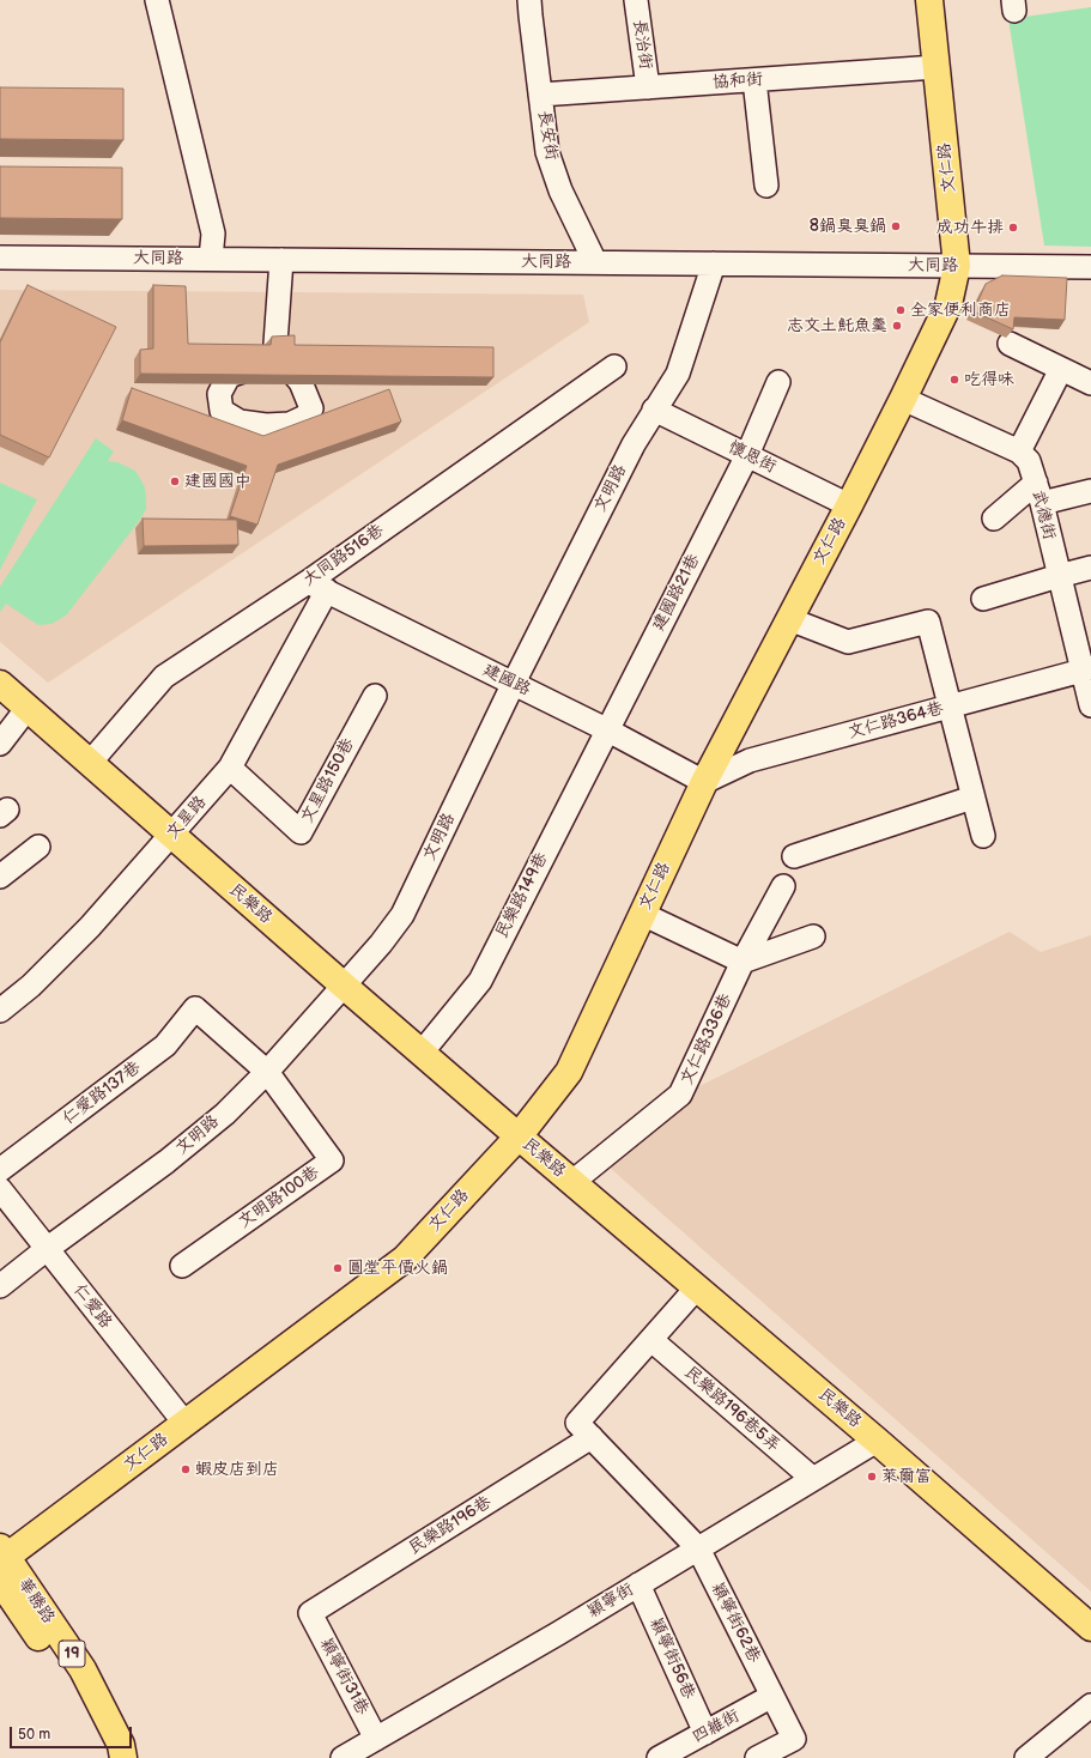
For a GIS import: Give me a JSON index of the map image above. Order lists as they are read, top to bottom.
{
  "streets": {
    "main road": [
      "文仁路",
      "民樂路",
      "華勝路",
      "19"
    ],
    "street": [
      "長治街",
      "協和街",
      "長安街",
      "大同路",
      "懷恩街",
      "文明路",
      "武德街",
      "大同路516巷",
      "建國路21巷",
      "建國路",
      "文仁路364巷",
      "文星路150巷",
      "文星路",
      "民樂路149巷",
      "文仁路336巷",
      "仁愛路137巷",
      "文明路100巷",
      "仁愛路",
      "民樂路196巷5弄",
      "民樂路196巷",
      "穎寧街",
      "穎寧街62巷",
      "穎寧街56巷",
      "穎寧街31巷",
      "四維街"
    ]
  },
  "crossings": [
    ["長治街", "協和街"],
    ["協和街", "長安街"],
    ["協和街", "文仁路"],
    ["長安街", "大同路"],
    ["文仁路", "大同路"],
    ["文仁路", "懷恩街"],
    ["文仁路", "建國路"],
    ["文仁路", "文仁路364巷"],
    ["文仁路", "民樂路"],
    ["文仁路", "仁愛路"],
    ["文仁路", "華勝路"],
    ["大同路", "文明路"],
    ["懷恩街", "文明路"],
    ["懷恩街", "建國路21巷"],
    ["文明路", "建國路"],
    ["文明路", "民樂路"],
    ["文明路", "仁愛路137巷"],
    ["文明路", "文明路100巷"],
    ["文明路", "仁愛路"],
    ["武德街", "文仁路364巷"],
    ["大同路516巷", "建國路"],
    ["大同路516巷", "文星路"],
    ["大同路516巷", "民樂路"],
    ["建國路21巷", "建國路"],
    ["建國路21巷", "民樂路149巷"],
    ["建國路", "文仁路364巷"],
    ["建國路", "文星路"],
    ["建國路", "民樂路149巷"],
    ["文星路150巷", "文星路"],
    ["文星路", "民樂路"],
    ["民樂路149巷", "民樂路"],
    ["民樂路", "文仁路336巷"],
    ["民樂路", "穎寧街"],
    ["仁愛路137巷", "文明路100巷"],
    ["民樂路196巷5弄", "穎寧街"],
    ["民樂路196巷", "穎寧街31巷"],
    ["穎寧街", "穎寧街62巷"],
    ["穎寧街", "穎寧街56巷"],
    ["穎寧街", "穎寧街31巷"],
    ["穎寧街62巷", "四維街"],
    ["穎寧街56巷", "四維街"]
  ],
  "places": [
    "8鍋臭臭鍋",
    "成功牛排",
    "全家便利商店",
    "志文土魠魚羹",
    "吃得味",
    "建國國中",
    "圓堂平價火鍋",
    "蝦皮店到店",
    "萊爾富"
  ],
  "scale_bar": "50 m"
}
